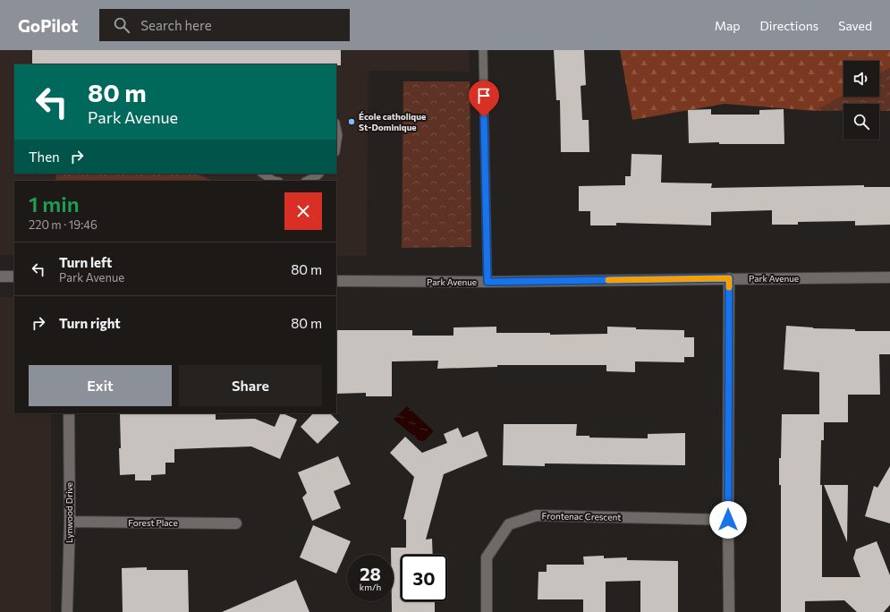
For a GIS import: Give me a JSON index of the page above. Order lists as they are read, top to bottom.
{
  "streets": {
    "street": [
      "Park Avenue",
      "Lynwood Drive",
      "Frontenac Crescent",
      "Forest Place"
    ]
  },
  "crossings": [
    ["Lynwood Drive", "Forest Place"]
  ],
  "places": ["École catholique St-Dominique"],
  "page": {
    "header": "GoPilot",
    "search": "Search here",
    "nav": ["Map", "Directions", "Saved"],
    "turn": ["80 m", "Park Avenue"],
    "then": "Then",
    "heading": ["1 min", "220 m · 19:46"],
    "list": [
      {
        "name": "Turn left",
        "note": "Park Avenue",
        "value": "80 m"
      },
      {
        "name": "Turn right",
        "value": "80 m"
      }
    ],
    "buttons": ["Exit", "Share"],
    "speed": "28 km/h",
    "limit": "30"
  }
}
